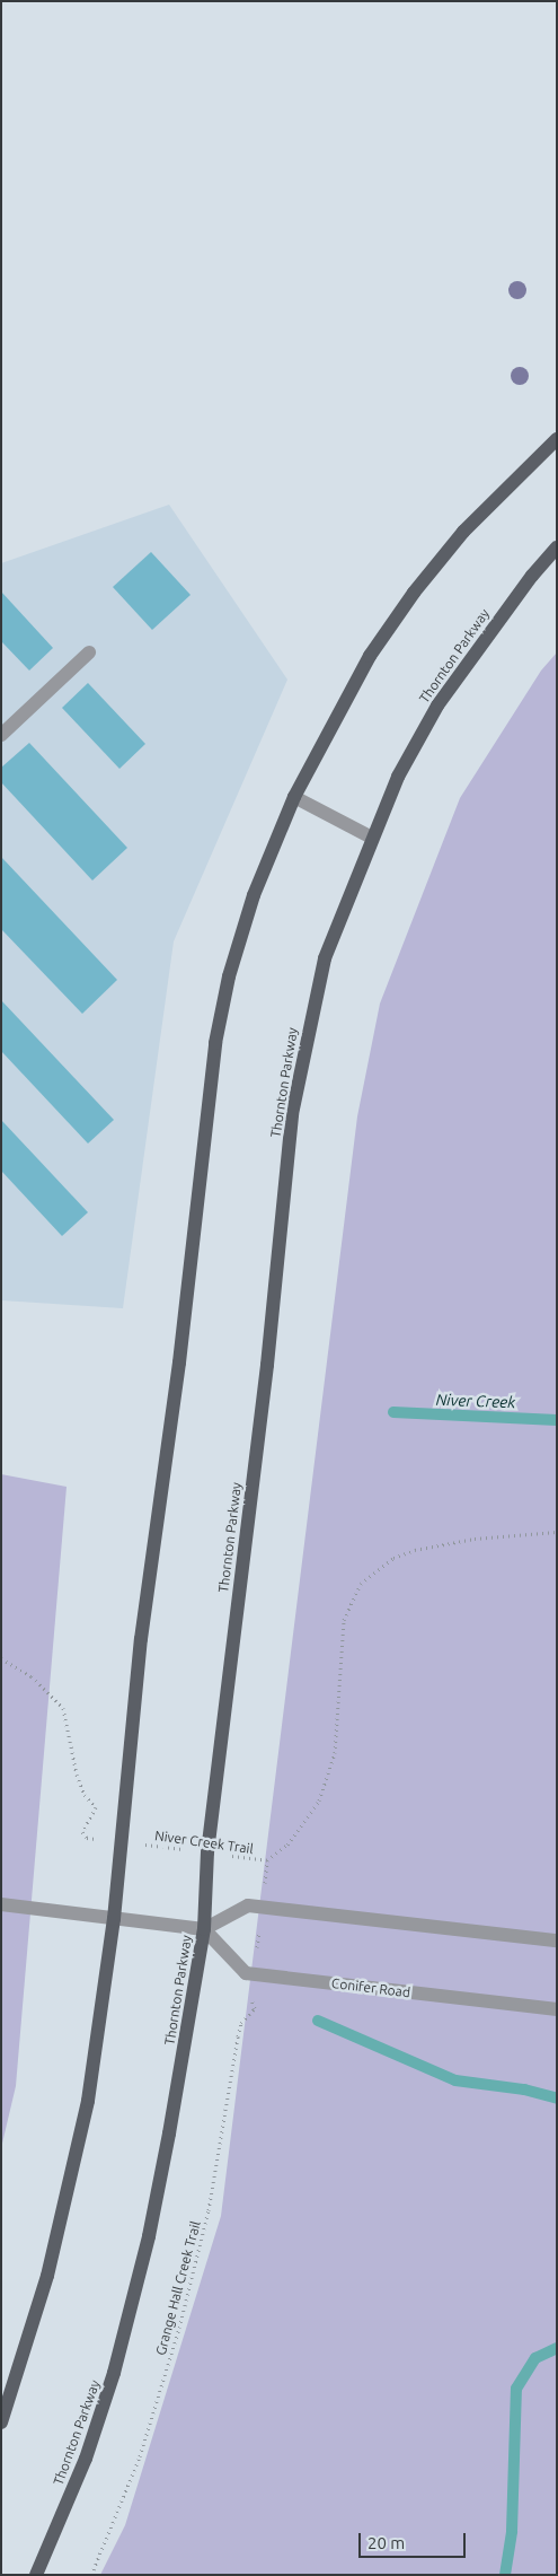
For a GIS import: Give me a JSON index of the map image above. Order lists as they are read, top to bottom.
{
  "streets": {
    "main road": ["Thornton Parkway"],
    "street": ["Conifer Road"],
    "path": ["Niver Creek Trail", "Grange Hall Creek Trail"]
  },
  "crossings": [
    ["Thornton Parkway", "Niver Creek Trail"],
    ["Thornton Parkway", "Conifer Road"]
  ],
  "water": ["Niver Creek"],
  "scale_bar": "20 m"
}
